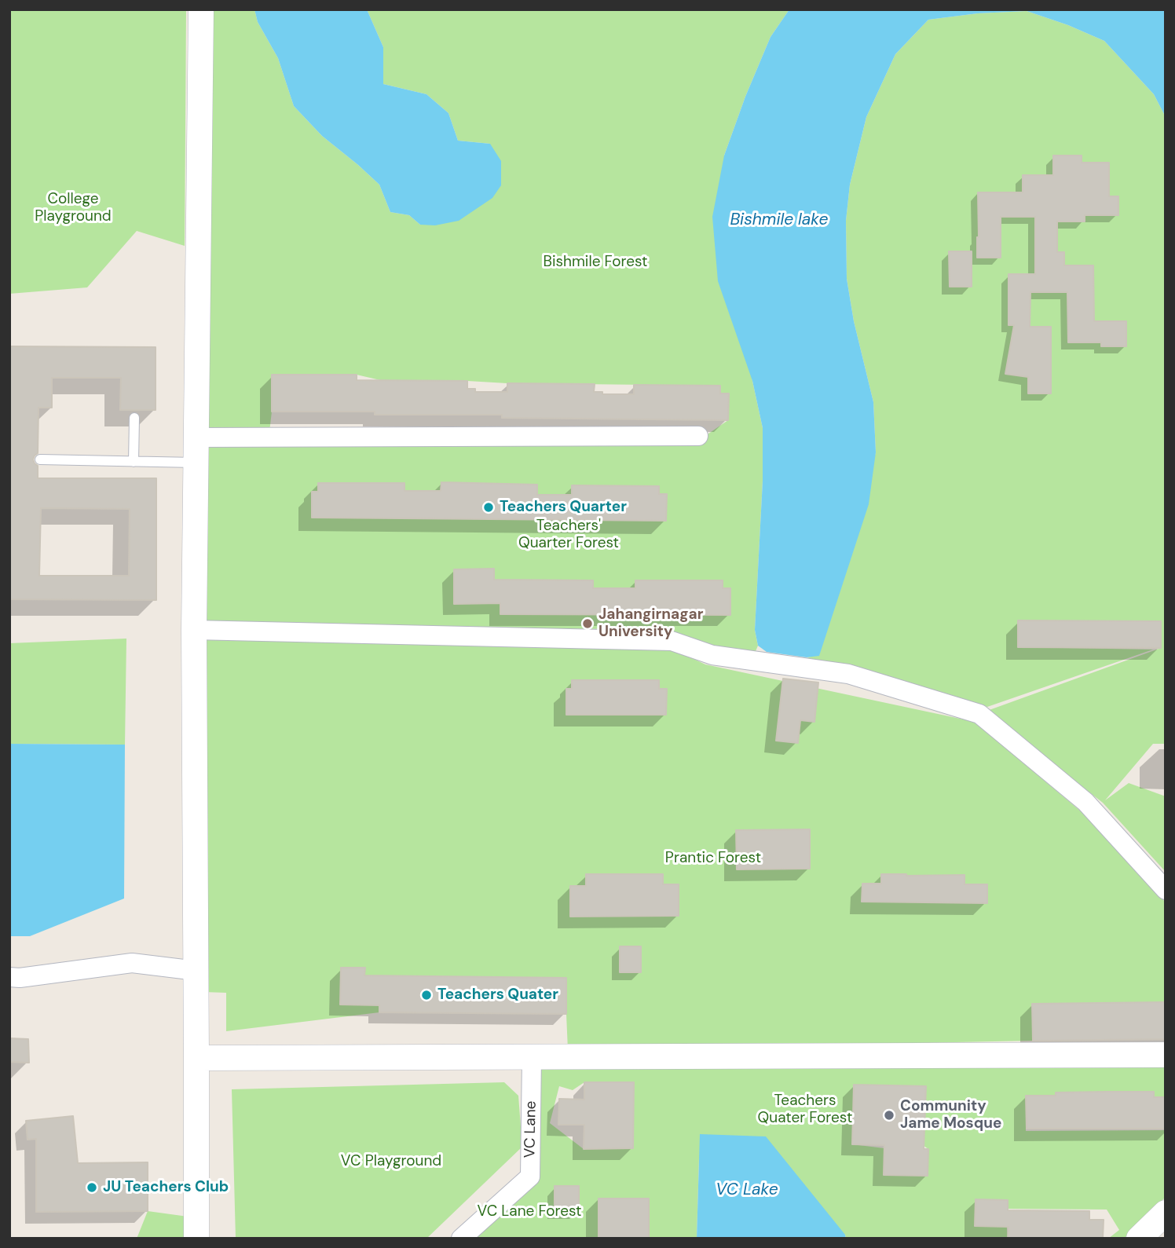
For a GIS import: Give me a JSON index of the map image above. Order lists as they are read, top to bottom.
{
  "streets": {
    "street": ["VC Lane"]
  },
  "water": ["Bishmile lake", "VC Lake"],
  "parks": [
    "College Playground",
    "Bishmile Forest",
    "Teachers' Quarter Forest",
    "Prantic Forest",
    "Teachers Quater Forest",
    "VC Playground",
    "VC Lane Forest"
  ],
  "places": [
    "Teachers Quarter",
    "Jahangirnagar University",
    "Teachers Quater",
    "Community Jame Mosque",
    "JU Teachers Club"
  ]
}
